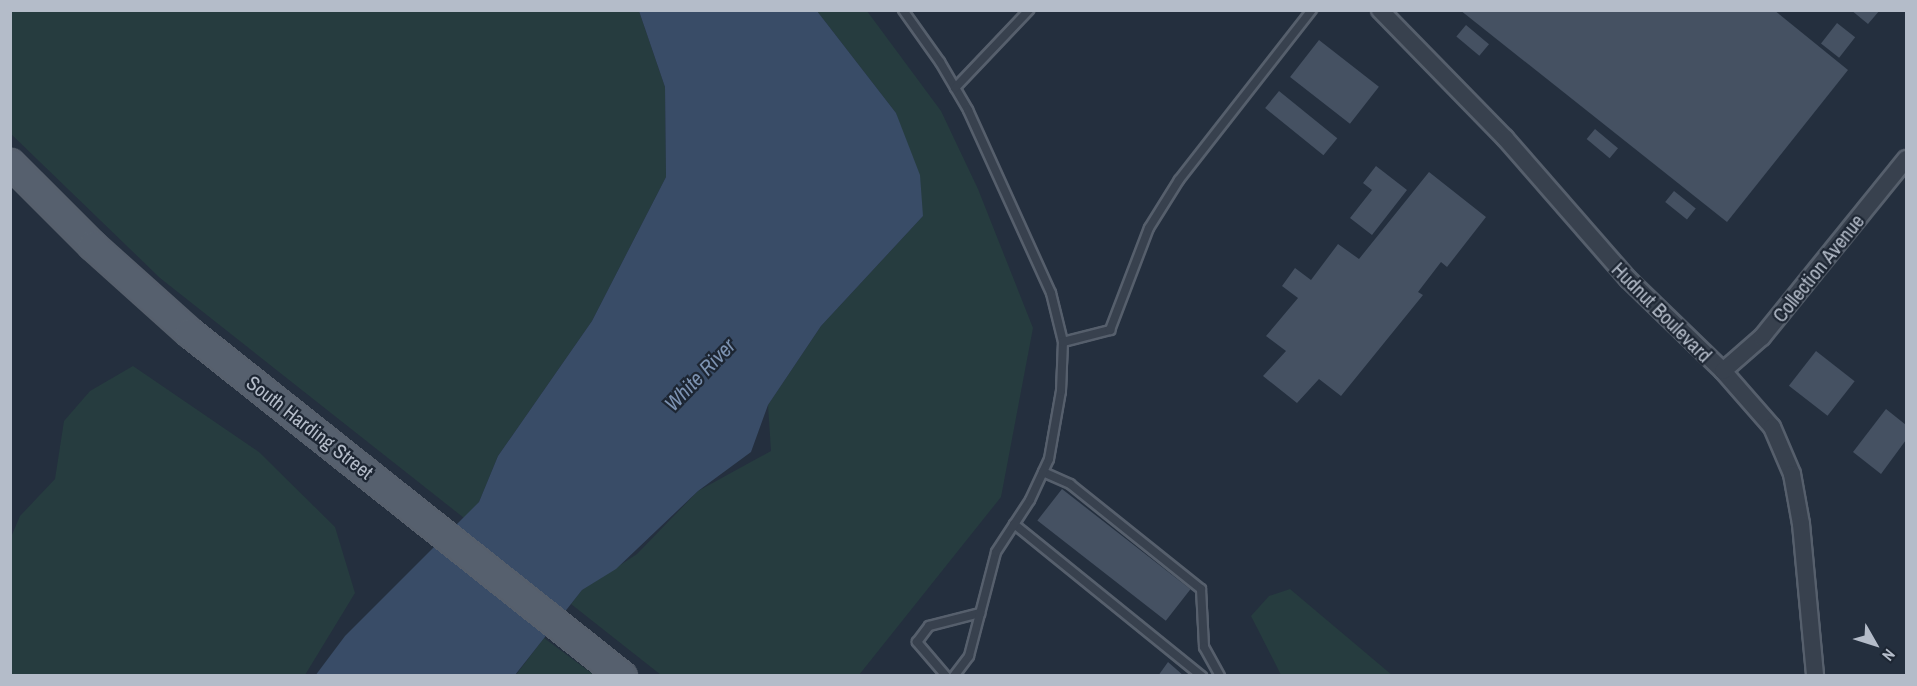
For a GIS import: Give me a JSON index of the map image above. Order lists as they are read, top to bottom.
{
  "streets": {
    "main road": ["South Harding Street"],
    "street": ["Collection Avenue", "Hudnut Boulevard"]
  },
  "crossings": [
    ["Collection Avenue", "Hudnut Boulevard"]
  ],
  "water": ["White River"],
  "north": "bottom right"
}
